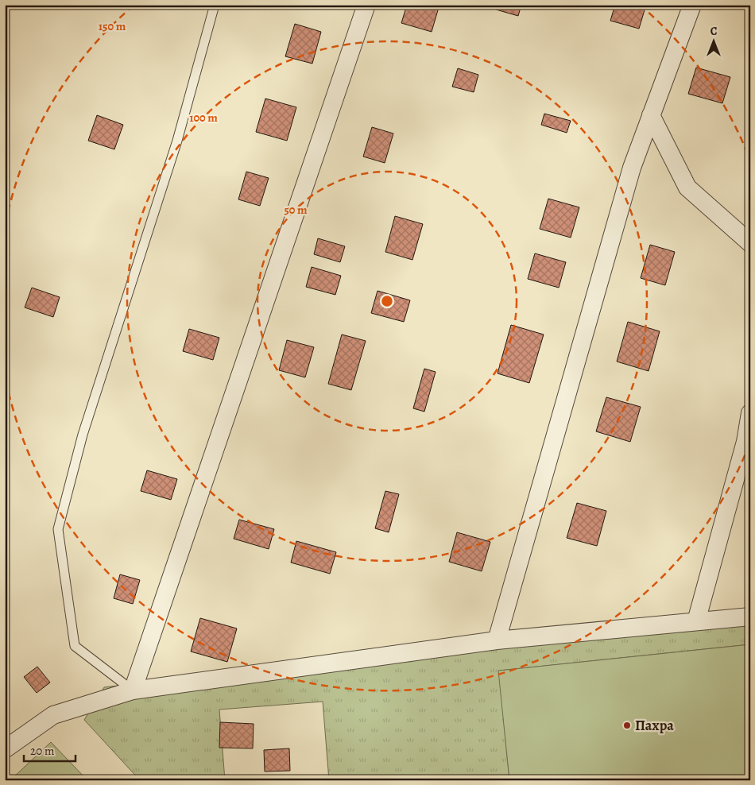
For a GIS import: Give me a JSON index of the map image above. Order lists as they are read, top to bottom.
{
  "places": ["Пахра"],
  "scale_bar": "20 m",
  "north": "top",
  "rings": ["150 m", "100 m", "50 m"]
}
